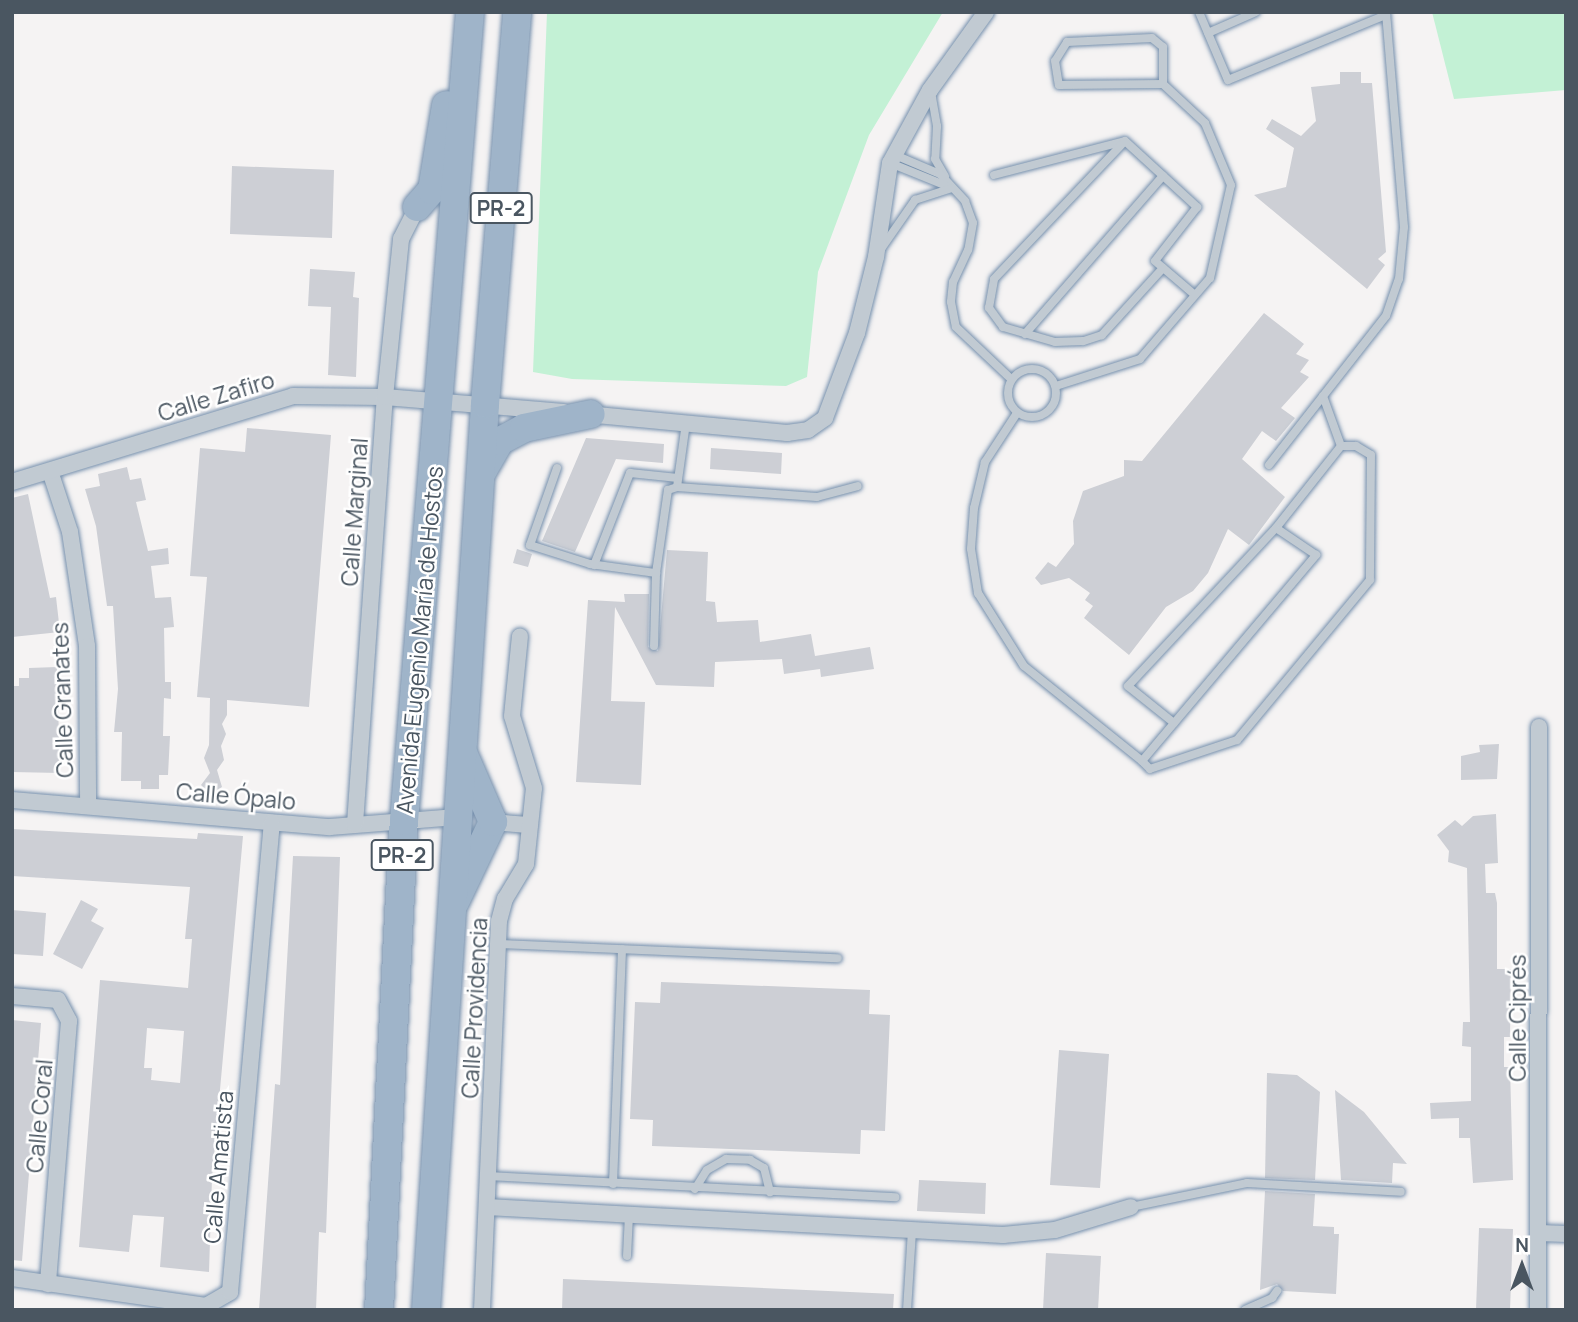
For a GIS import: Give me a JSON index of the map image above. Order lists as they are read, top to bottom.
{
  "streets": {
    "highway": ["PR-2", "Avenida Eugenio María de Hostos"],
    "street": [
      "Calle Zafiro",
      "Calle Marginal",
      "Calle Granates",
      "Calle Ópalo",
      "Calle Providencia",
      "Calle Ciprés",
      "Calle Coral",
      "Calle Amatista"
    ]
  },
  "crossings": [
    ["Calle Zafiro", "Calle Marginal"],
    ["Calle Zafiro", "Avenida Eugenio María de Hostos"],
    ["Calle Zafiro", "Calle Granates"],
    ["Calle Marginal", "Calle Ópalo"],
    ["Avenida Eugenio María de Hostos", "Calle Ópalo"],
    ["Calle Granates", "Calle Ópalo"],
    ["Calle Ópalo", "Calle Amatista"],
    ["Calle Coral", "Calle Amatista"]
  ],
  "north": "top"
}
